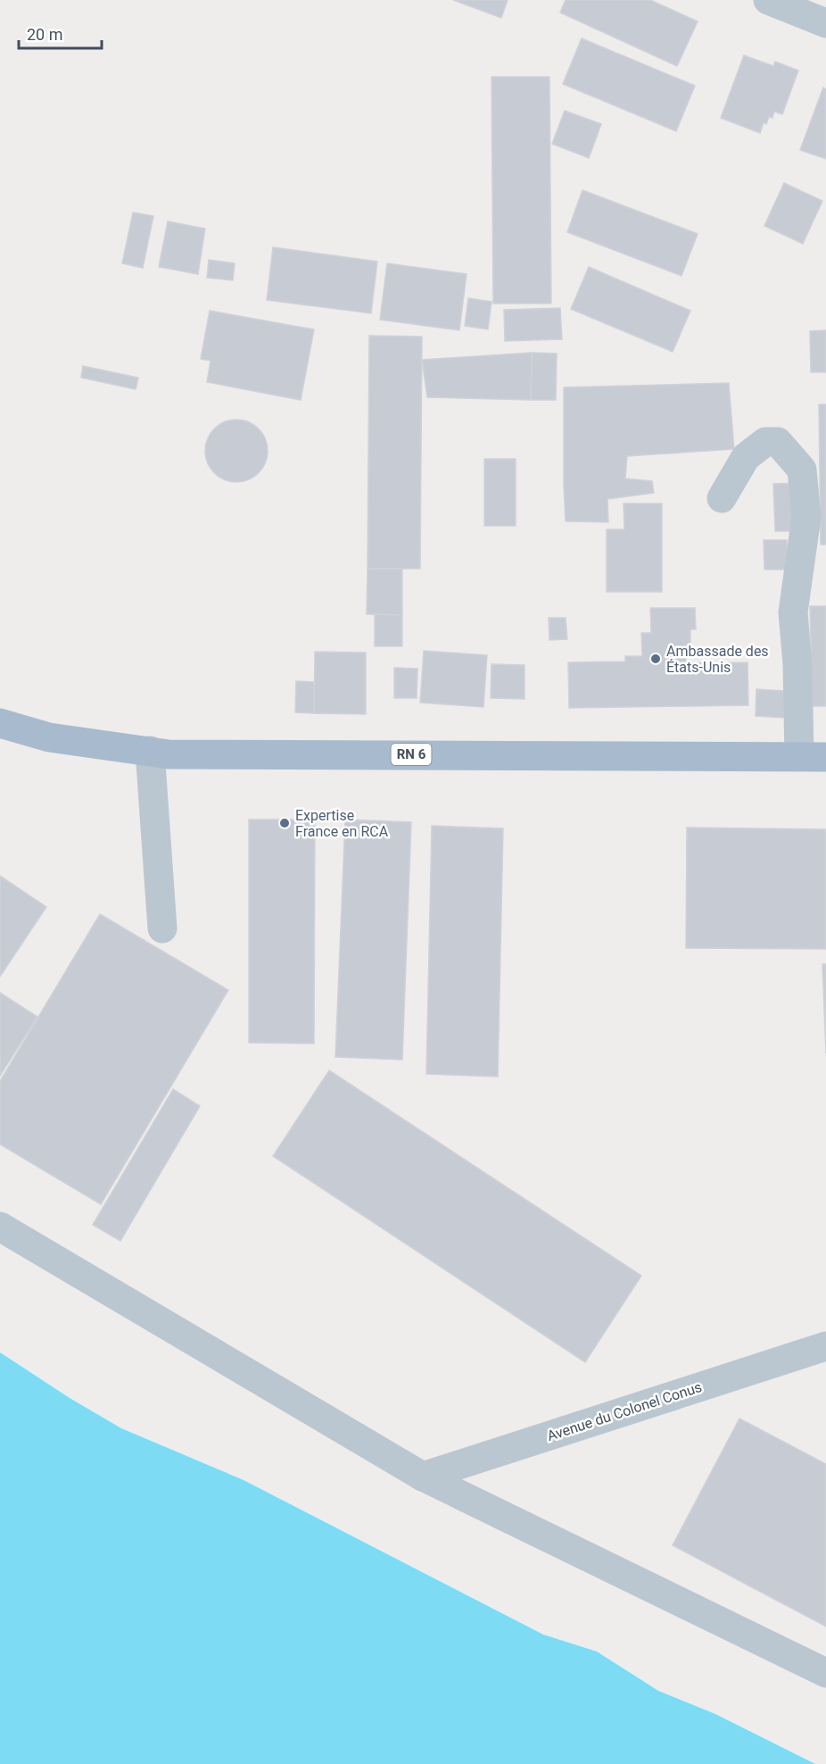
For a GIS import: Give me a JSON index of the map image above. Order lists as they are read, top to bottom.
{
  "streets": {
    "main road": ["RN 6"],
    "street": ["Avenue du Colonel Conus"]
  },
  "places": ["Ambassade des États-Unis", "Expertise France en RCA"],
  "scale_bar": "20 m"
}
